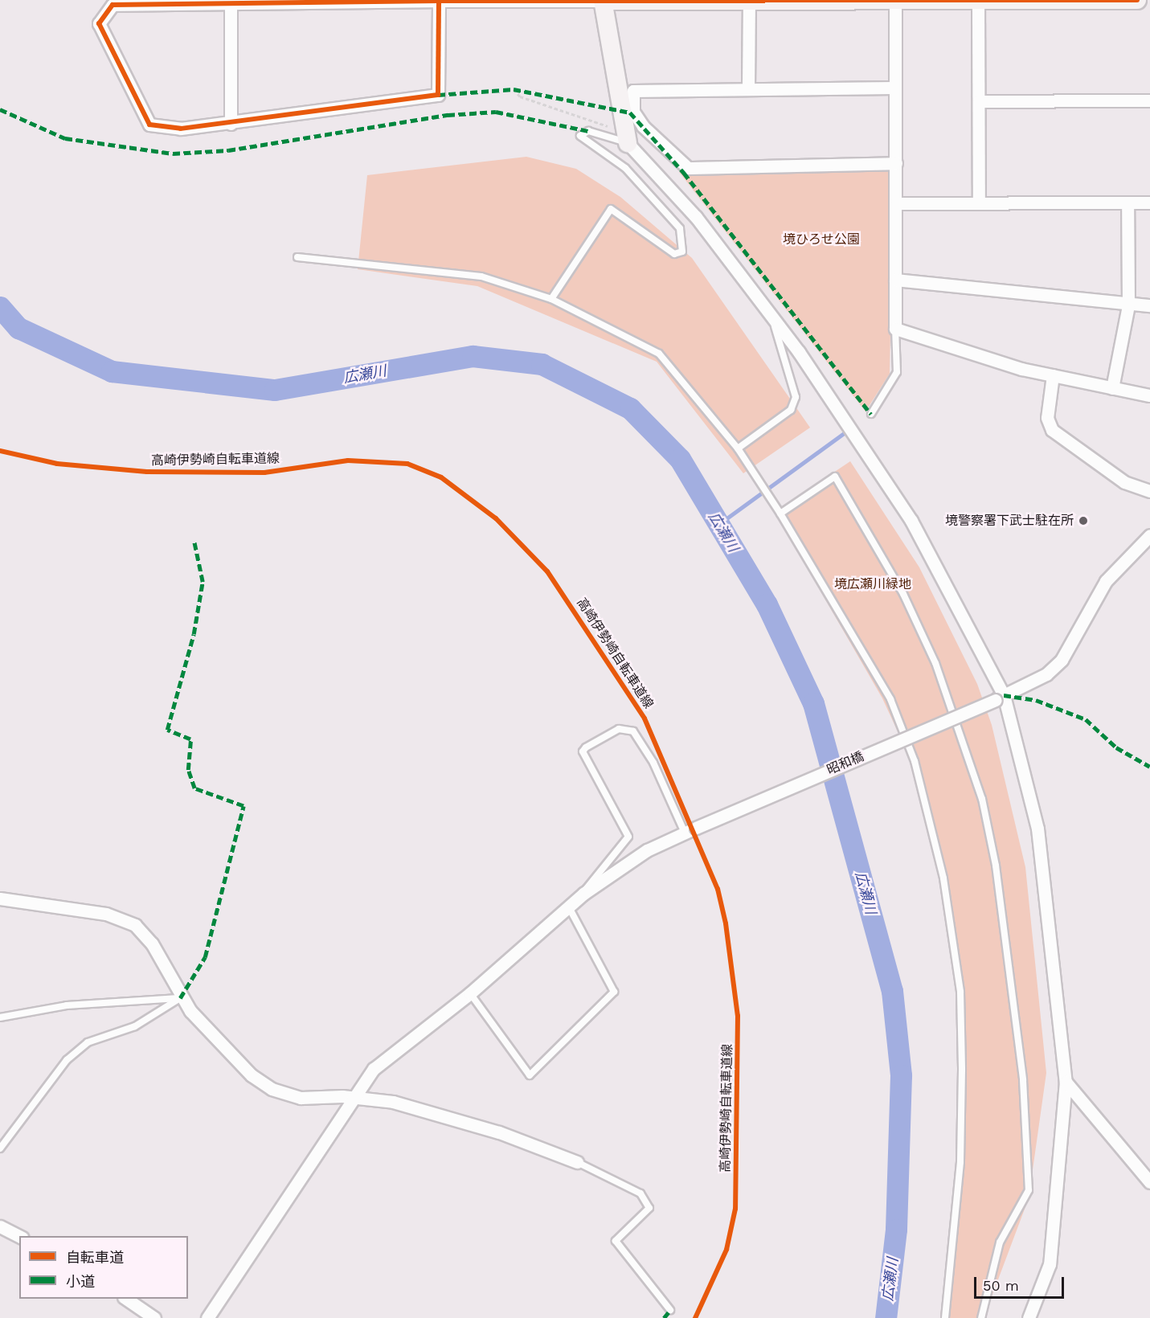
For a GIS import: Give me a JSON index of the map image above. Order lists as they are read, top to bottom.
{
  "streets": {
    "street": ["昭和橋"],
    "cycle path": ["高崎伊勢崎自転車道線"]
  },
  "water": ["広瀬川"],
  "parks": ["境ひろせ公園", "境広瀬川緑地"],
  "places": ["境警察署下武士駐在所"],
  "legend": ["自転車道", "小道"],
  "scale_bar": "50 m"
}
